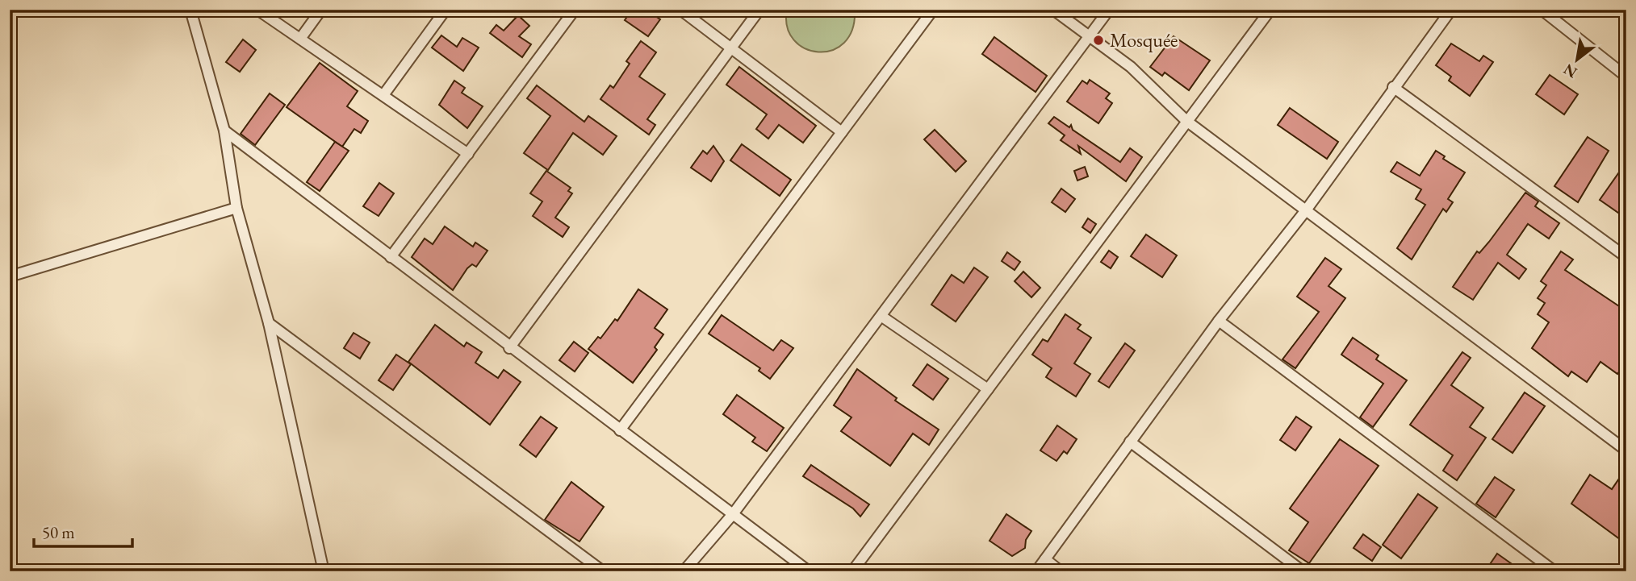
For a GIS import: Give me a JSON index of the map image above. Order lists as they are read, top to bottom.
{
  "places": ["Mosquée"],
  "scale_bar": "50 m",
  "north": "bottom left"
}
